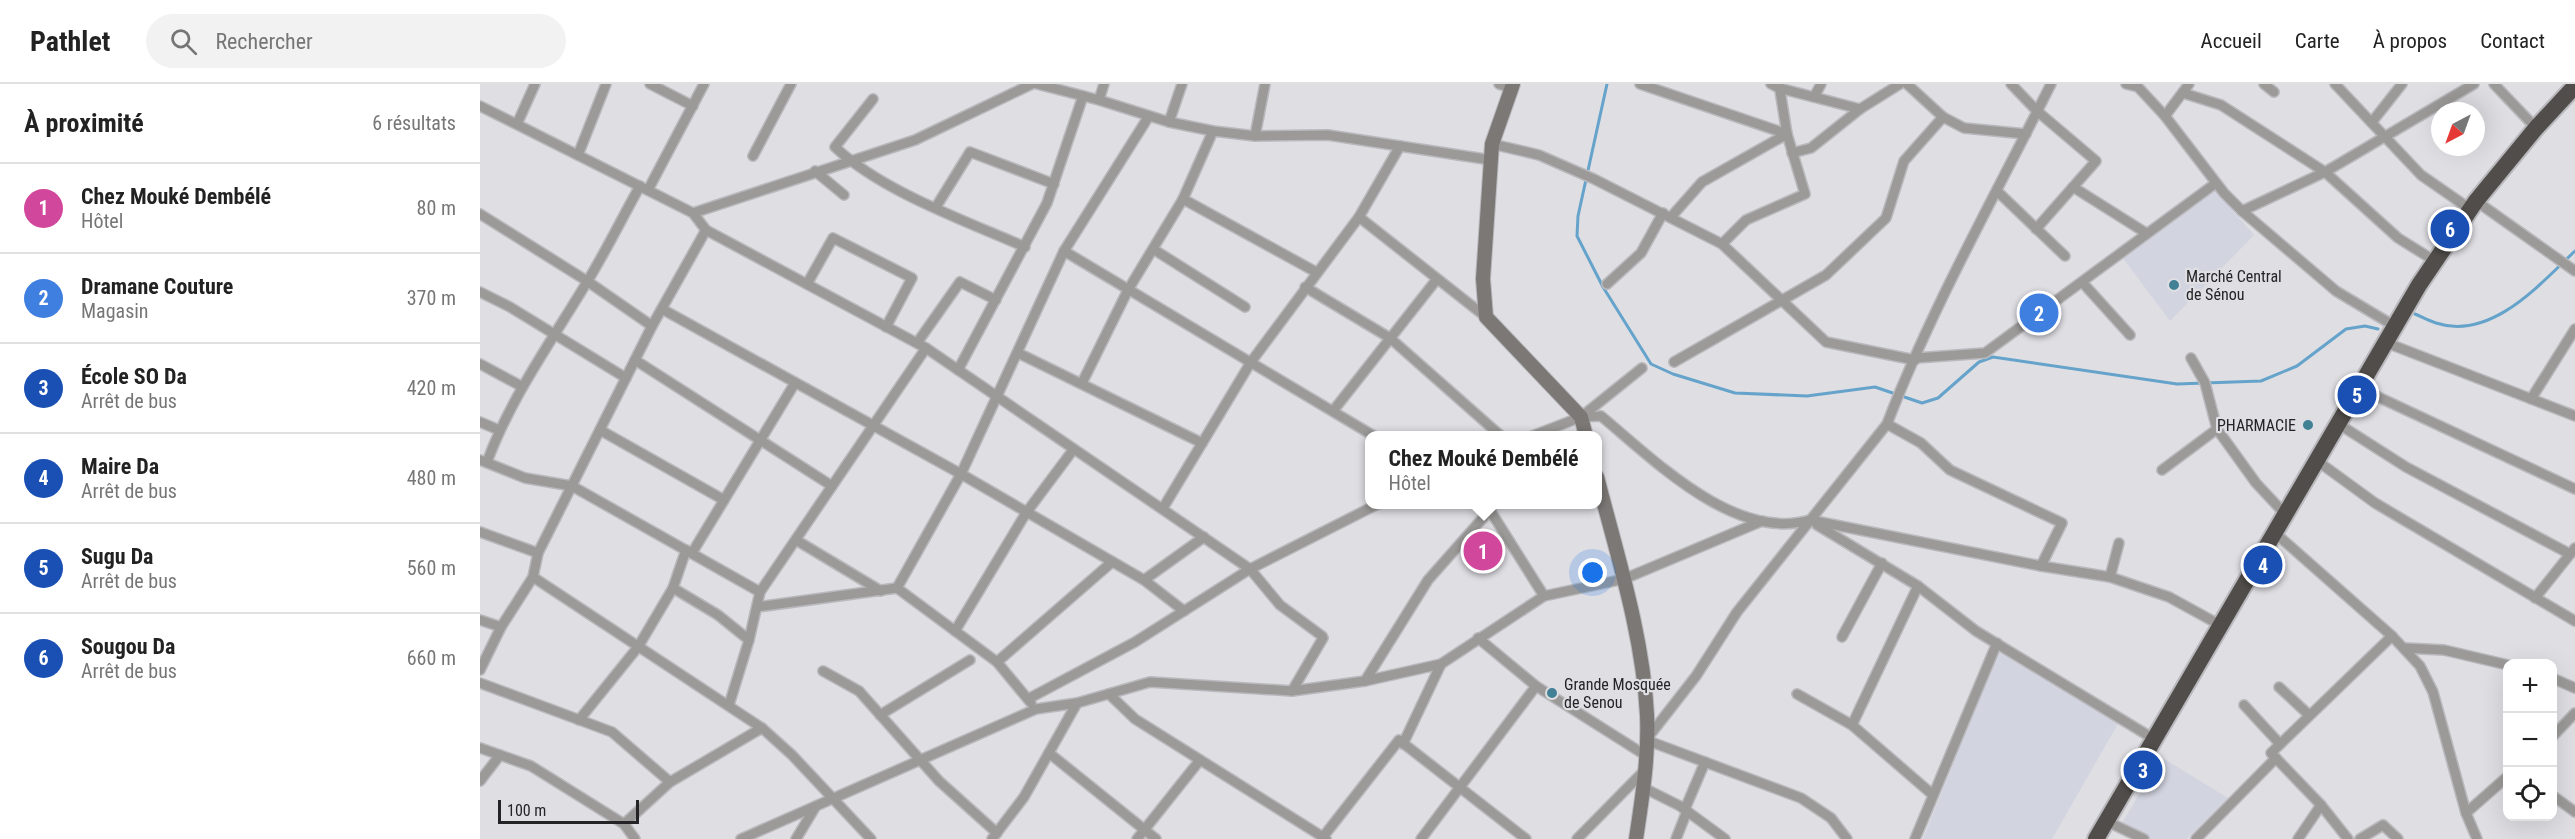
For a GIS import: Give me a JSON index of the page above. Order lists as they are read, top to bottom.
{
  "places": ["Marché Central de Sénou", "PHARMACIE", "Grande Mosquée de Senou"],
  "scale_bar": "100 m",
  "north": "bottom left",
  "page": {
    "header": "Pathlet",
    "search": "Rechercher",
    "nav": [
      "Accueil",
      "Carte",
      "À propos",
      "Contact"
    ],
    "heading": ["À proximité", "6 résultats"],
    "list": [
      {
        "mark": "1",
        "name": "Chez Mouké Dembélé",
        "note": "Hôtel",
        "value": "80 m"
      },
      {
        "mark": "2",
        "name": "Dramane Couture",
        "note": "Magasin",
        "value": "370 m"
      },
      {
        "mark": "3",
        "name": "École SO Da",
        "note": "Arrêt de bus",
        "value": "420 m"
      },
      {
        "mark": "4",
        "name": "Maire Da",
        "note": "Arrêt de bus",
        "value": "480 m"
      },
      {
        "mark": "5",
        "name": "Sugu Da",
        "note": "Arrêt de bus",
        "value": "560 m"
      },
      {
        "mark": "6",
        "name": "Sougou Da",
        "note": "Arrêt de bus",
        "value": "660 m"
      }
    ],
    "pins": [
      "6",
      "2",
      "5",
      "1",
      "4",
      "3"
    ],
    "popup": ["Chez Mouké Dembélé", "Hôtel"],
    "map_buttons": ["+", "−"],
    "scale": "100 m"
  }
}
